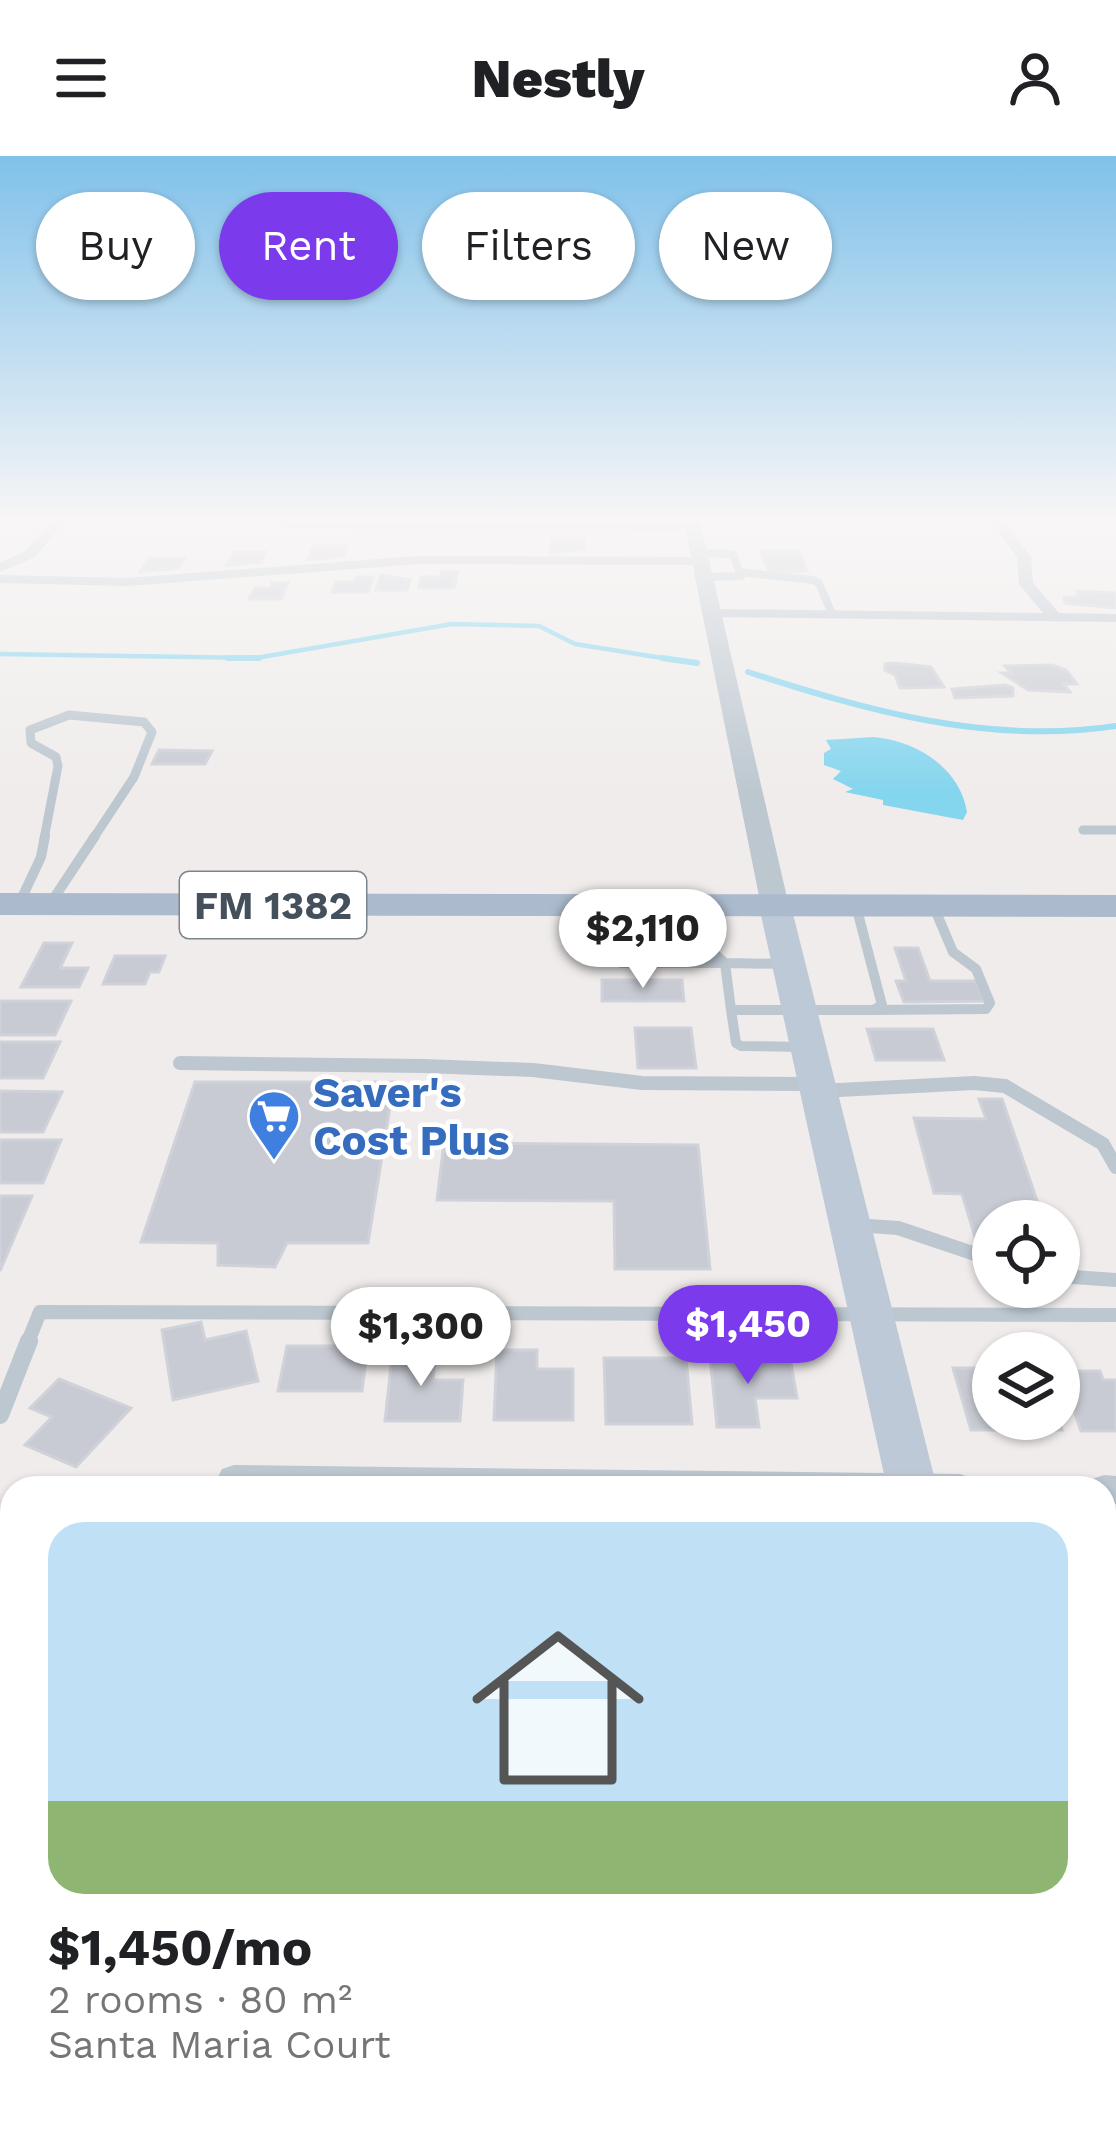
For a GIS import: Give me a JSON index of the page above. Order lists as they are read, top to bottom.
{
  "streets": {
    "main road": ["FM 1382"]
  },
  "places": {
    "supermarket": ["Saver's Cost Plus"]
  },
  "page": {
    "header": "Nestly",
    "chip": [
      "Buy",
      "Rent",
      "Filters",
      "New"
    ],
    "price": ["$2,110", "$1,450", "$1,300"],
    "list": [
      {
        "name": "$1,450/mo",
        "note": "2 rooms · 80 m² · Santa Maria Court"
      }
    ]
  }
}
